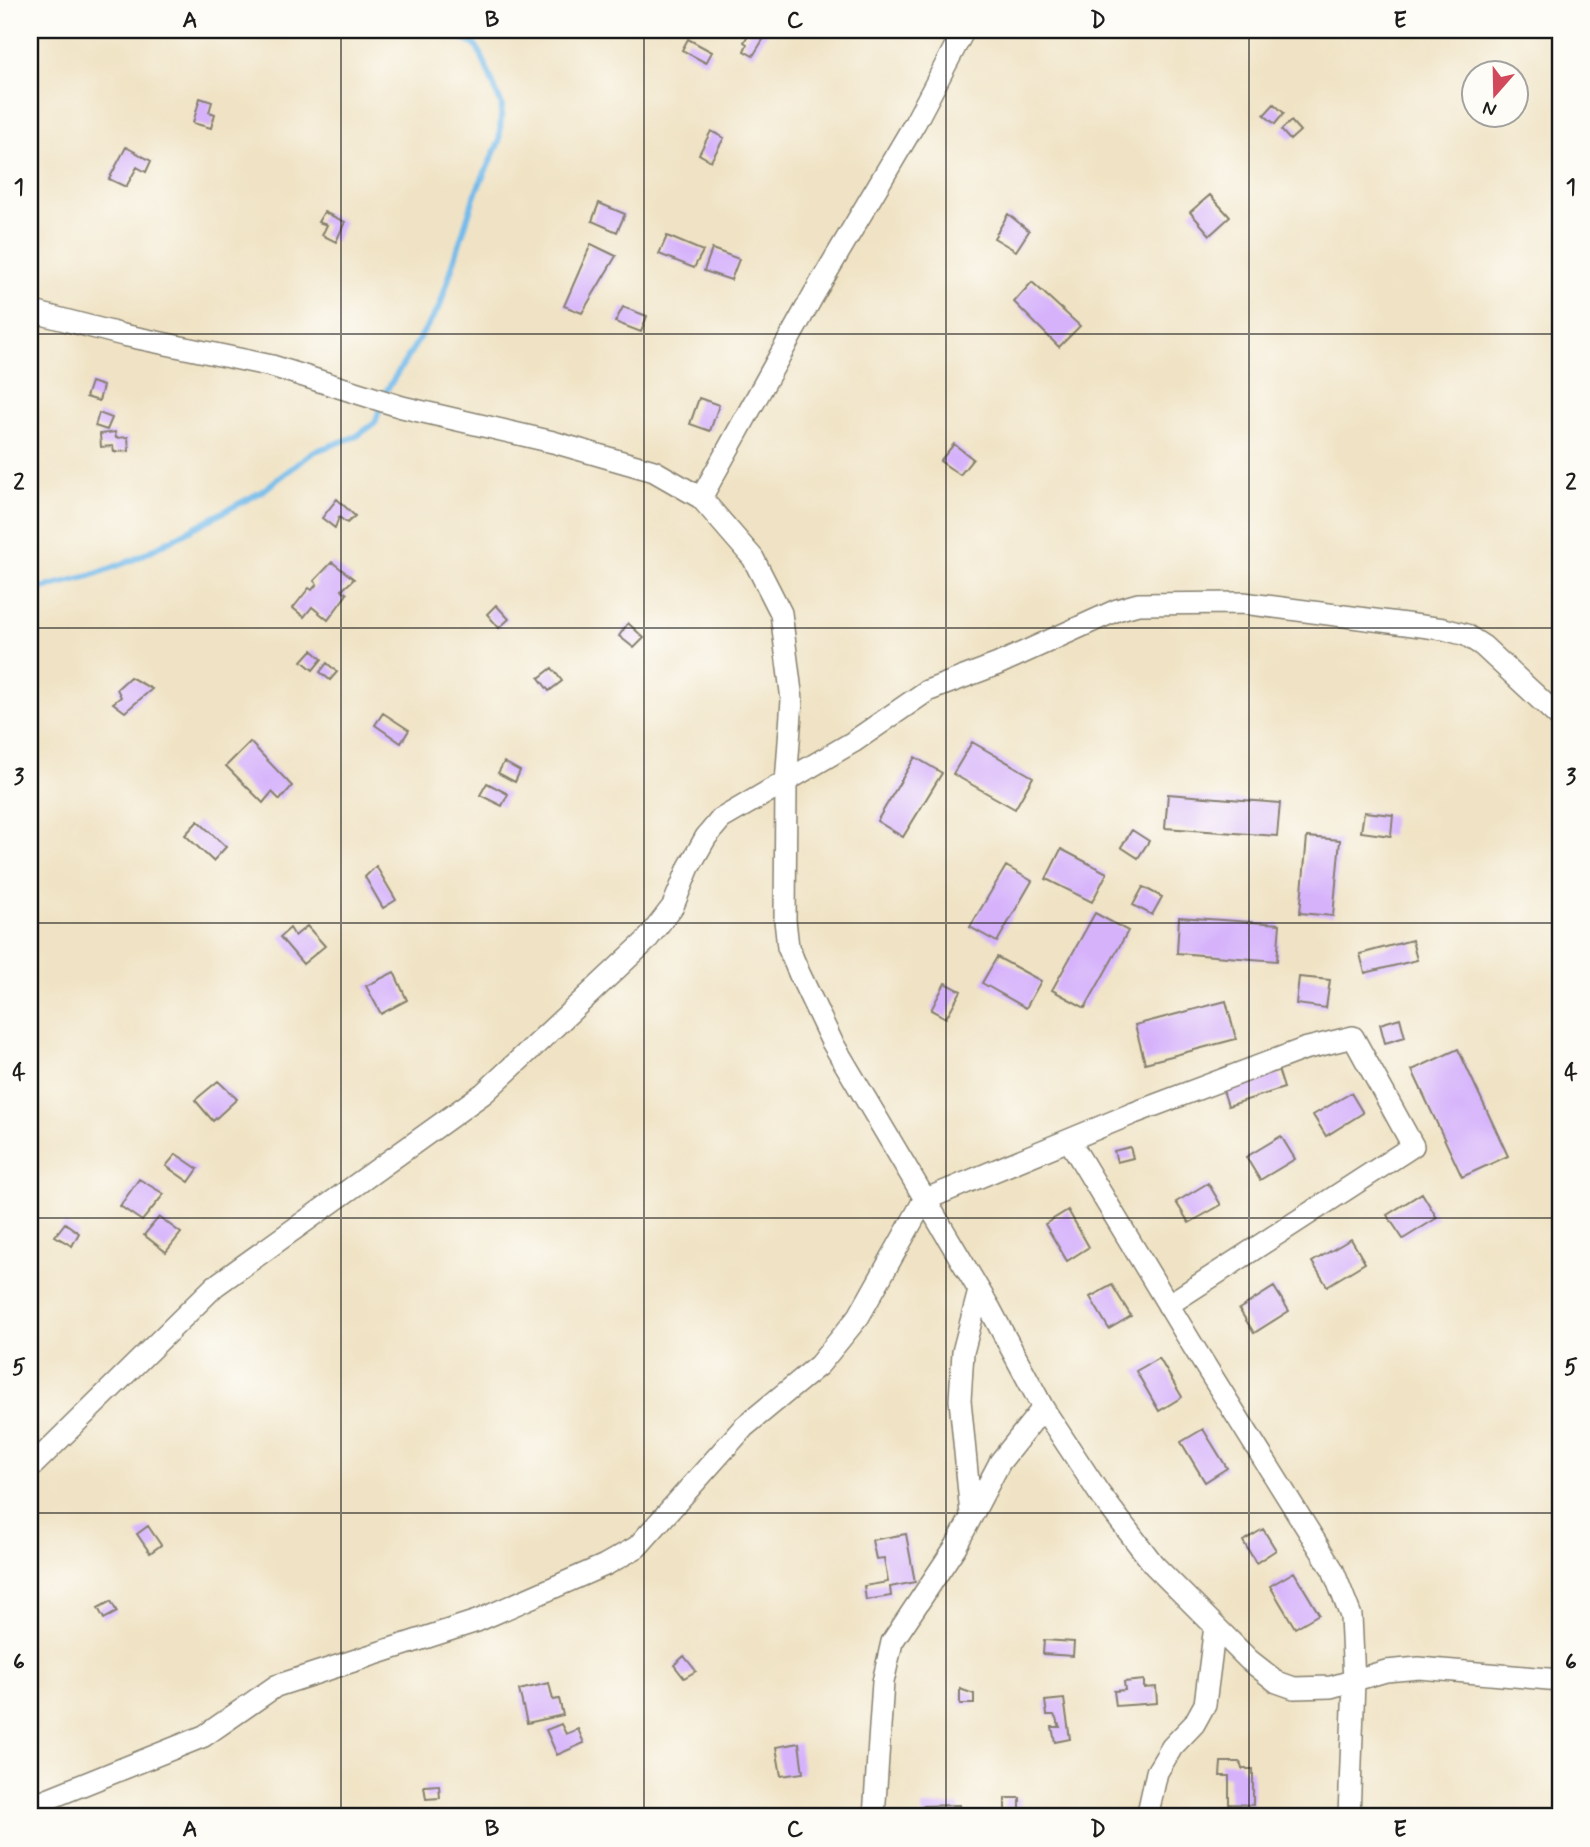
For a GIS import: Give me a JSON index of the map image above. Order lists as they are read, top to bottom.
{
  "north": "bottom",
  "grid": {
    "columns": [
      "A",
      "B",
      "C",
      "D",
      "E"
    ],
    "rows": [
      "1",
      "2",
      "3",
      "4",
      "5",
      "6"
    ]
  }
}
